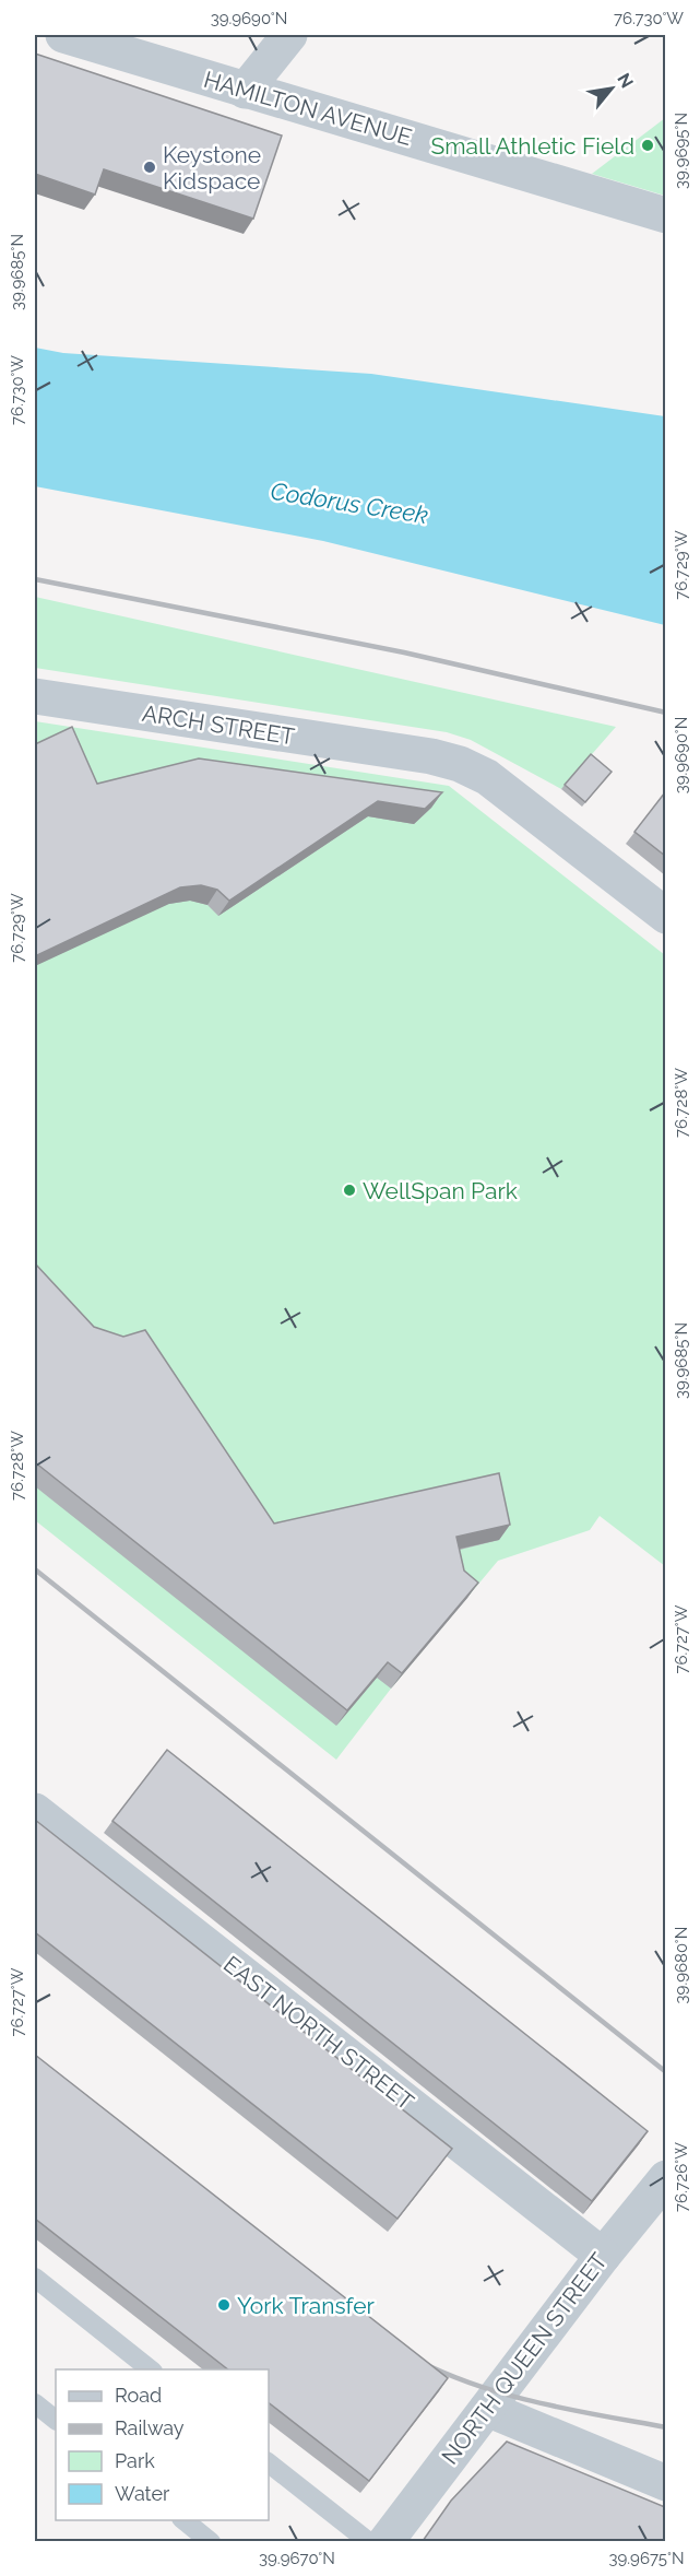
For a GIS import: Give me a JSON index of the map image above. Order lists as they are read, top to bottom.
{
  "streets": {
    "street": [
      "HAMILTON AVENUE",
      "ARCH STREET",
      "EAST NORTH STREET",
      "NORTH QUEEN STREET"
    ]
  },
  "crossings": [
    ["EAST NORTH STREET", "NORTH QUEEN STREET"]
  ],
  "water": ["Codorus Creek"],
  "places": [
    "Small Athletic Field",
    "Keystone Kidspace",
    "WellSpan Park",
    "York Transfer"
  ],
  "legend": [
    "Road",
    "Railway",
    "Park",
    "Water"
  ],
  "north": "top right",
  "coordinates": [
    "39.9690°N",
    "76.730°W",
    "39.9695°N",
    "39.9685°N",
    "76.729°W",
    "76.728°W",
    "76.727°W",
    "39.9680°N",
    "76.726°W",
    "39.9670°N",
    "39.9675°N"
  ]
}
